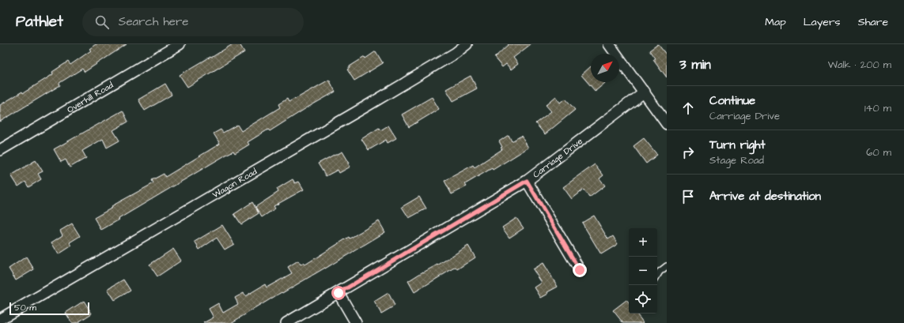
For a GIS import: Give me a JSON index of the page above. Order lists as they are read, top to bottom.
{
  "streets": {
    "street": ["Overhill Road", "Carriage Drive", "Wagon Road"]
  },
  "scale_bar": "50 m",
  "north": "top right",
  "page": {
    "header": "Pathlet",
    "search": "Search here",
    "nav": ["Map", "Layers", "Share"],
    "heading": ["3 min", "Walk · 200 m"],
    "list": [
      ["Continue", "Carriage Drive", "140 m"],
      ["Turn right", "Stage Road", "60 m"],
      "Arrive at destination"
    ],
    "map_buttons": ["+", "−"],
    "scale": "50 m"
  }
}
